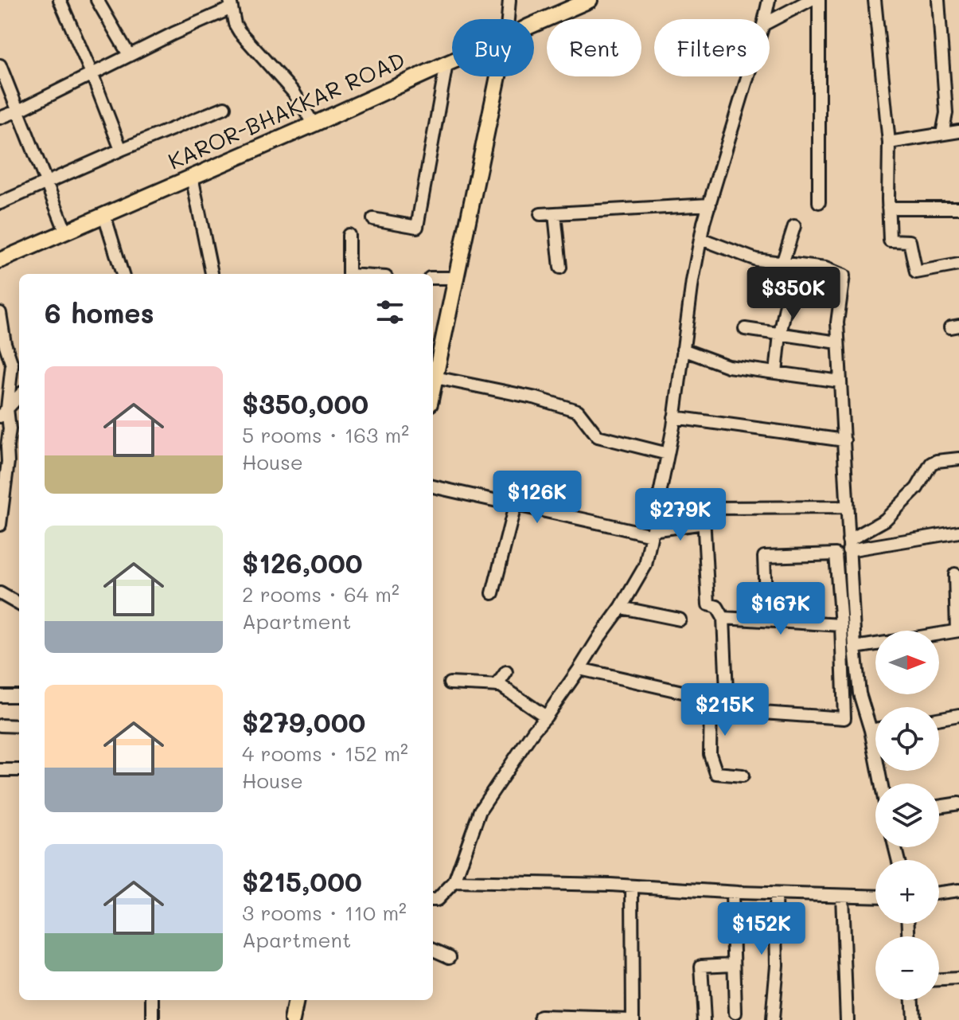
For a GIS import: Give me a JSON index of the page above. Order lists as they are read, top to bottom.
{
  "streets": {
    "main road": ["KAROR-BHAKKAR ROAD"]
  },
  "north": "right",
  "page": {
    "chip": ["Buy", "Rent", "Filters"],
    "price": [
      "$350K",
      "$126K",
      "$279K",
      "$167K",
      "$215K",
      "$152K"
    ],
    "heading": "6 homes",
    "list": [
      {
        "name": "$350,000",
        "note": "5 rooms · 163 m² · House"
      },
      {
        "name": "$126,000",
        "note": "2 rooms · 64 m² · Apartment"
      },
      {
        "name": "$279,000",
        "note": "4 rooms · 152 m² · House"
      },
      {
        "name": "$215,000",
        "note": "3 rooms · 110 m² · Apartment"
      }
    ],
    "map_buttons": ["+", "−"]
  }
}
